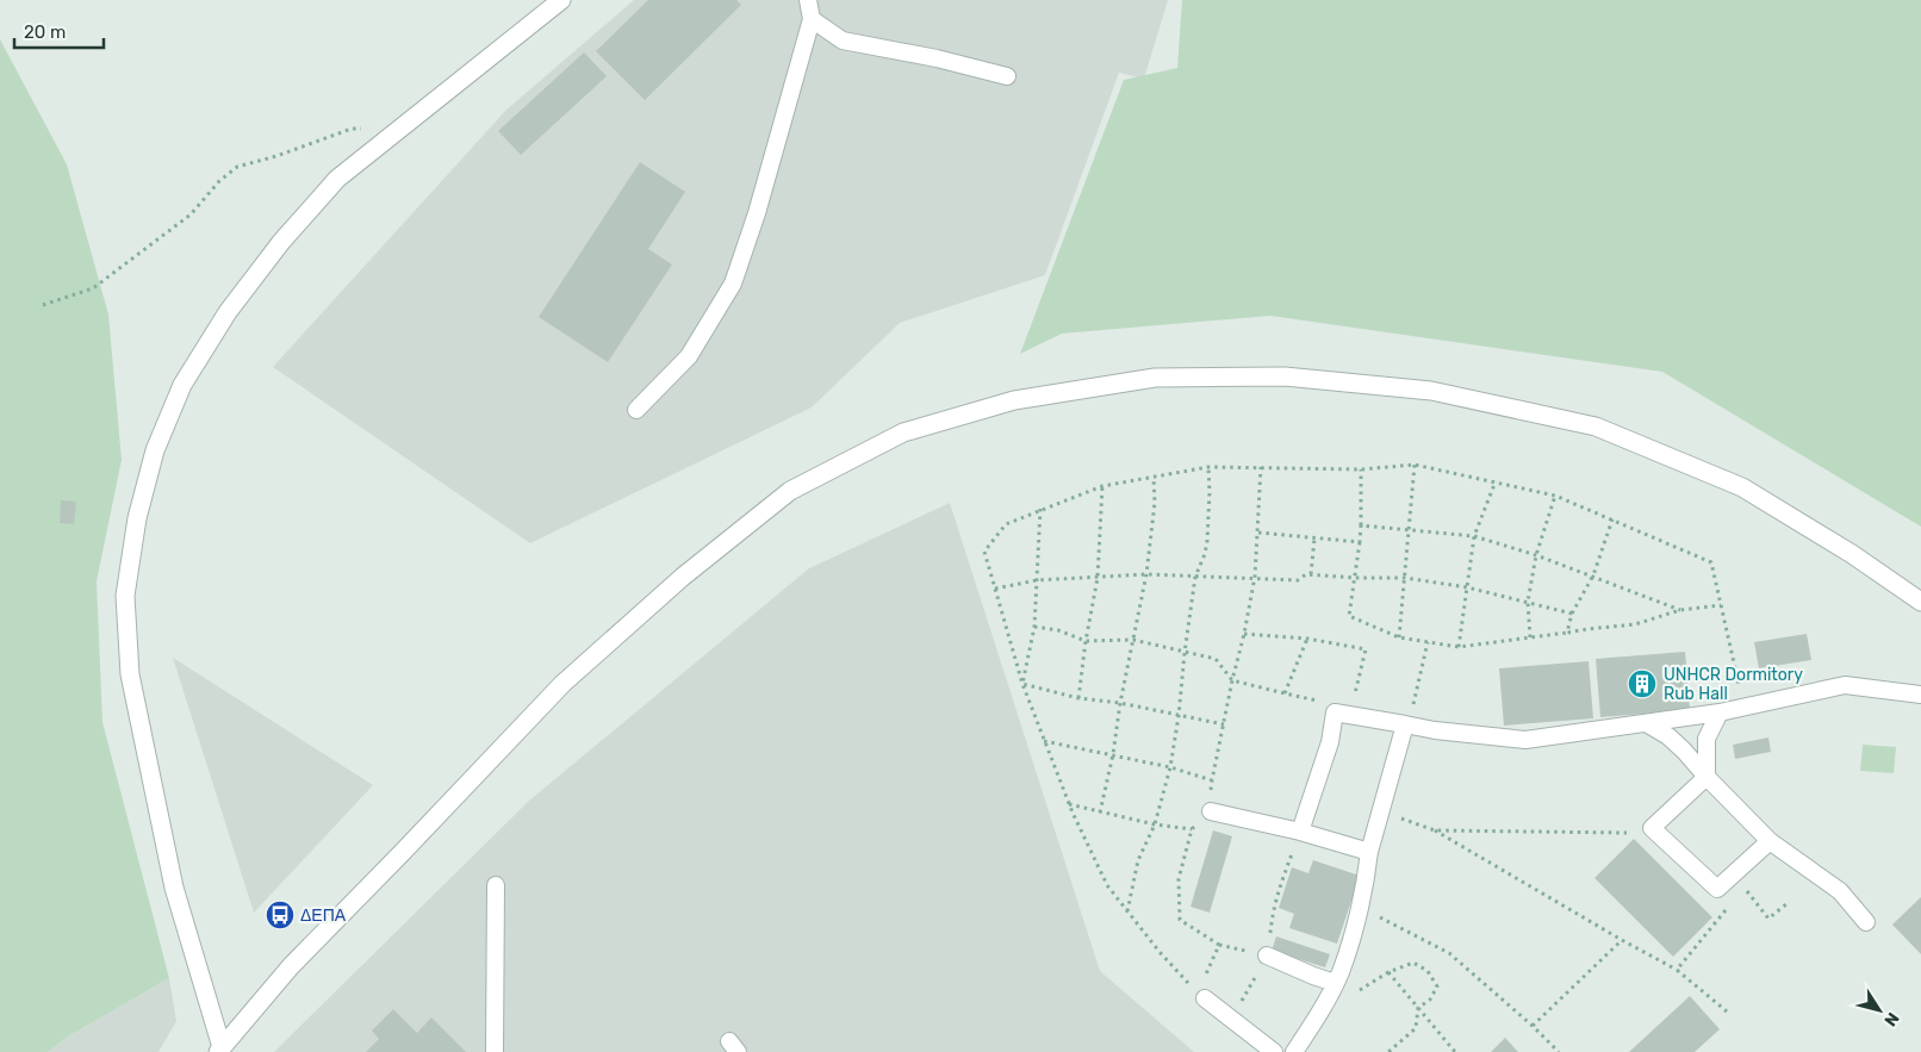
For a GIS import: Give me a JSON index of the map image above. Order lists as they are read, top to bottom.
{
  "places": {
    "building": ["UNHCR Dormitory Rub Hall"],
    "bus stop": ["ΔΕΠΑ"]
  },
  "scale_bar": "20 m",
  "north": "bottom right"
}
